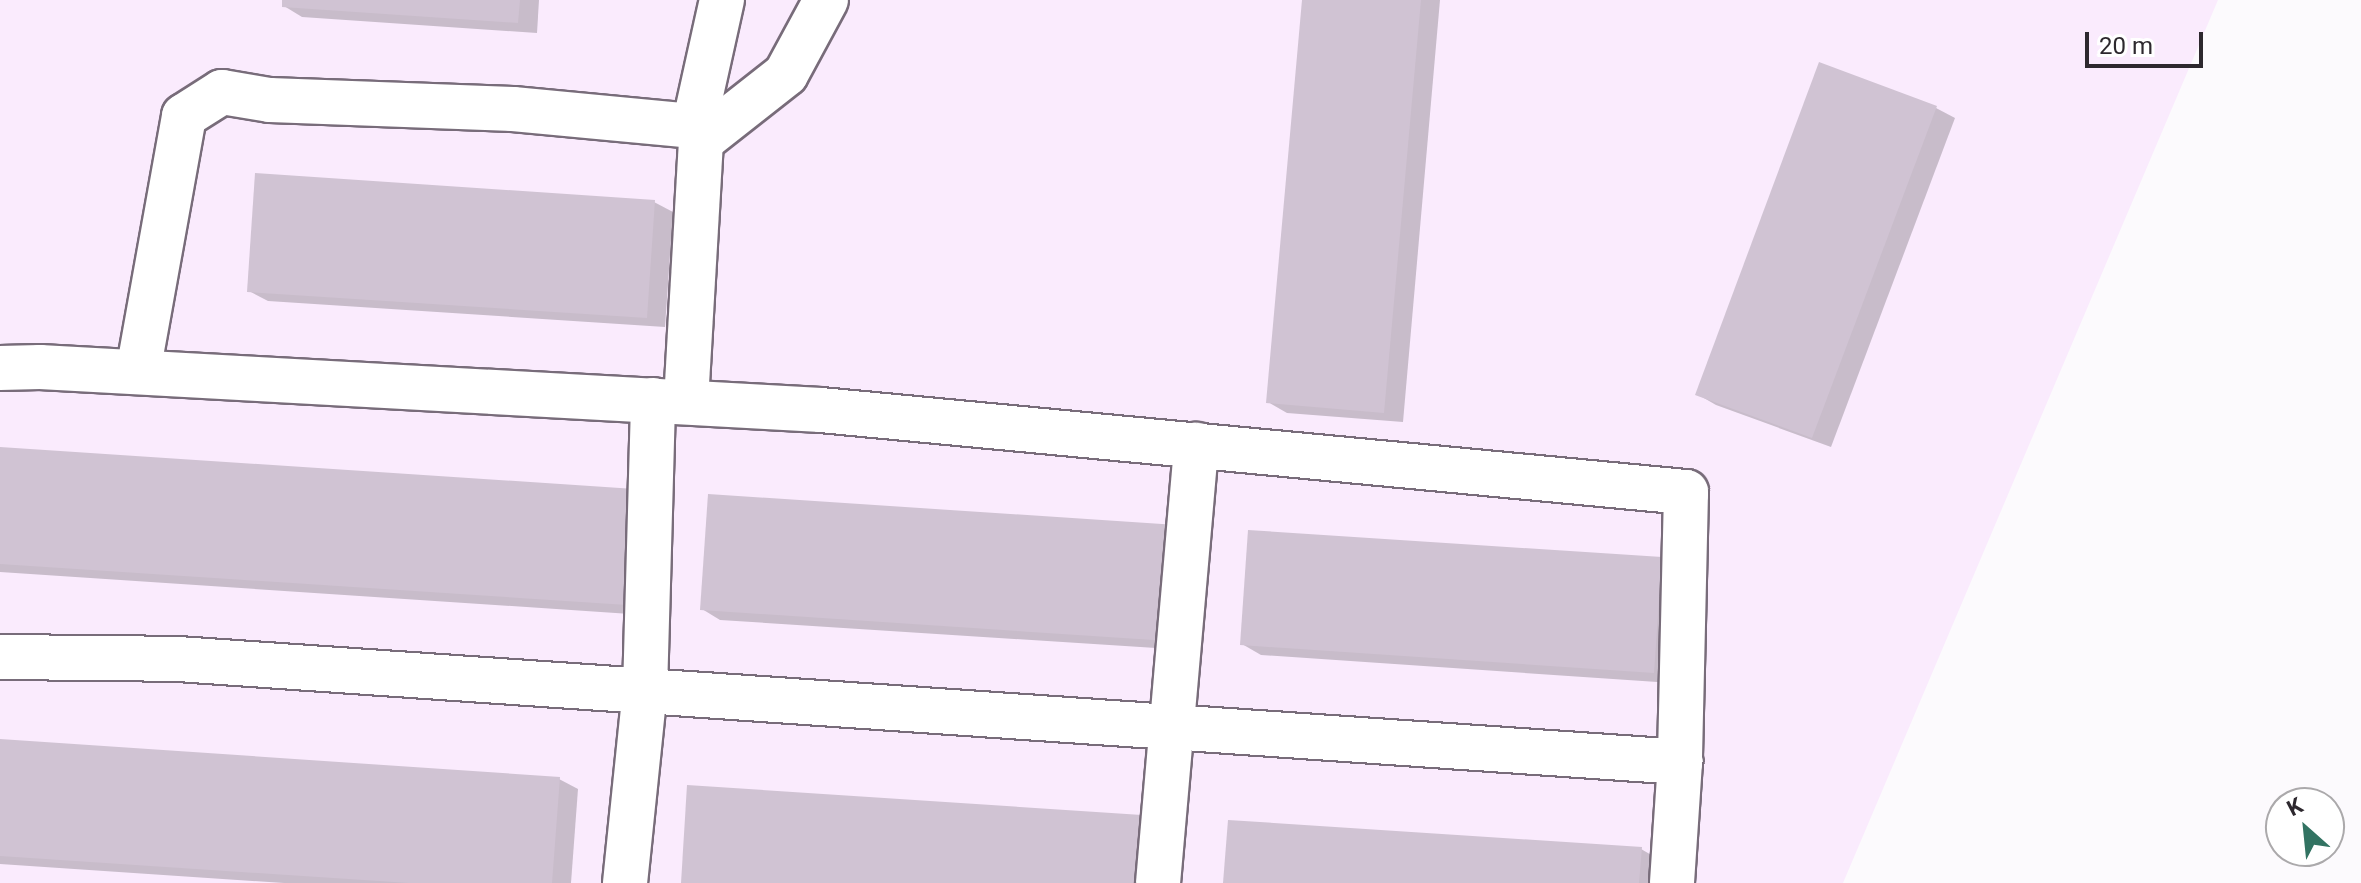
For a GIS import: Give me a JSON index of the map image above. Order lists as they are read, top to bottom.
{
  "scale_bar": "20 m",
  "north": "top left"
}
